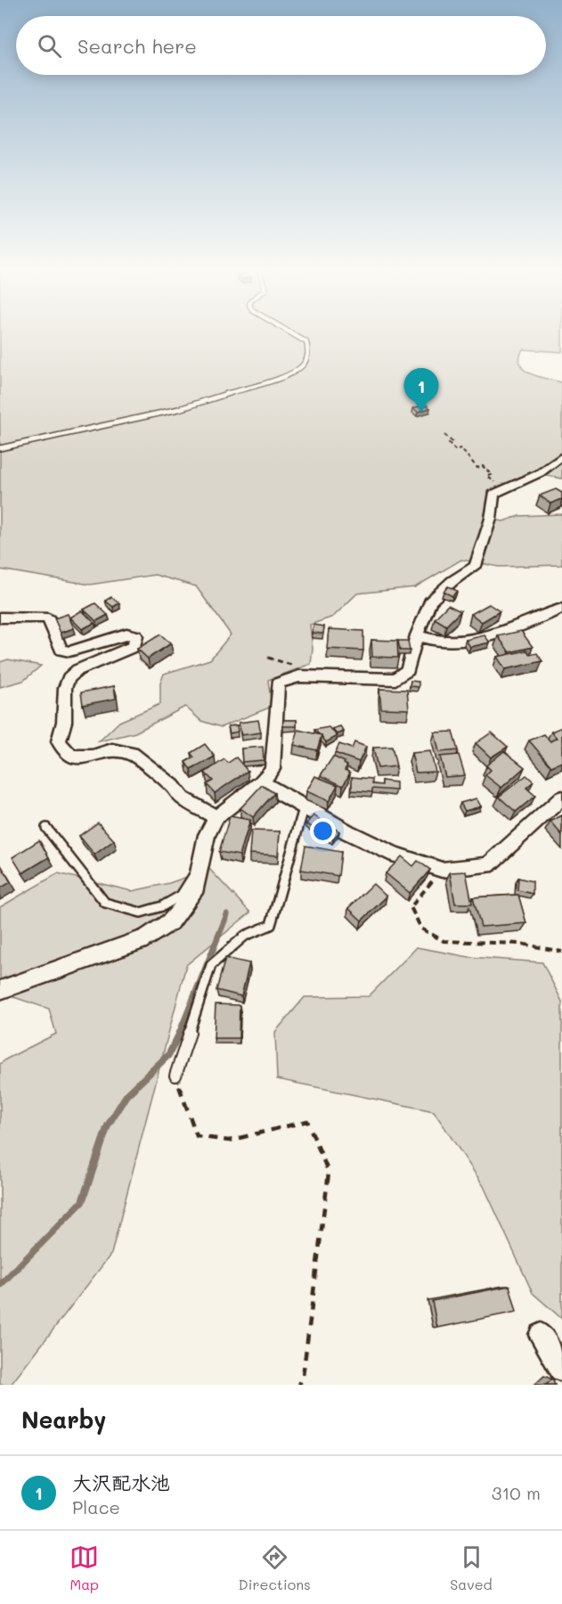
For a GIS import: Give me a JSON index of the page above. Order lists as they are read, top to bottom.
{
  "page": {
    "search": "Search here",
    "pins": "1",
    "heading": "Nearby",
    "list": [
      {
        "mark": "1",
        "name": "大沢配水池",
        "note": "Place",
        "value": "310 m"
      }
    ],
    "nav": ["Map", "Directions", "Saved"]
  }
}
